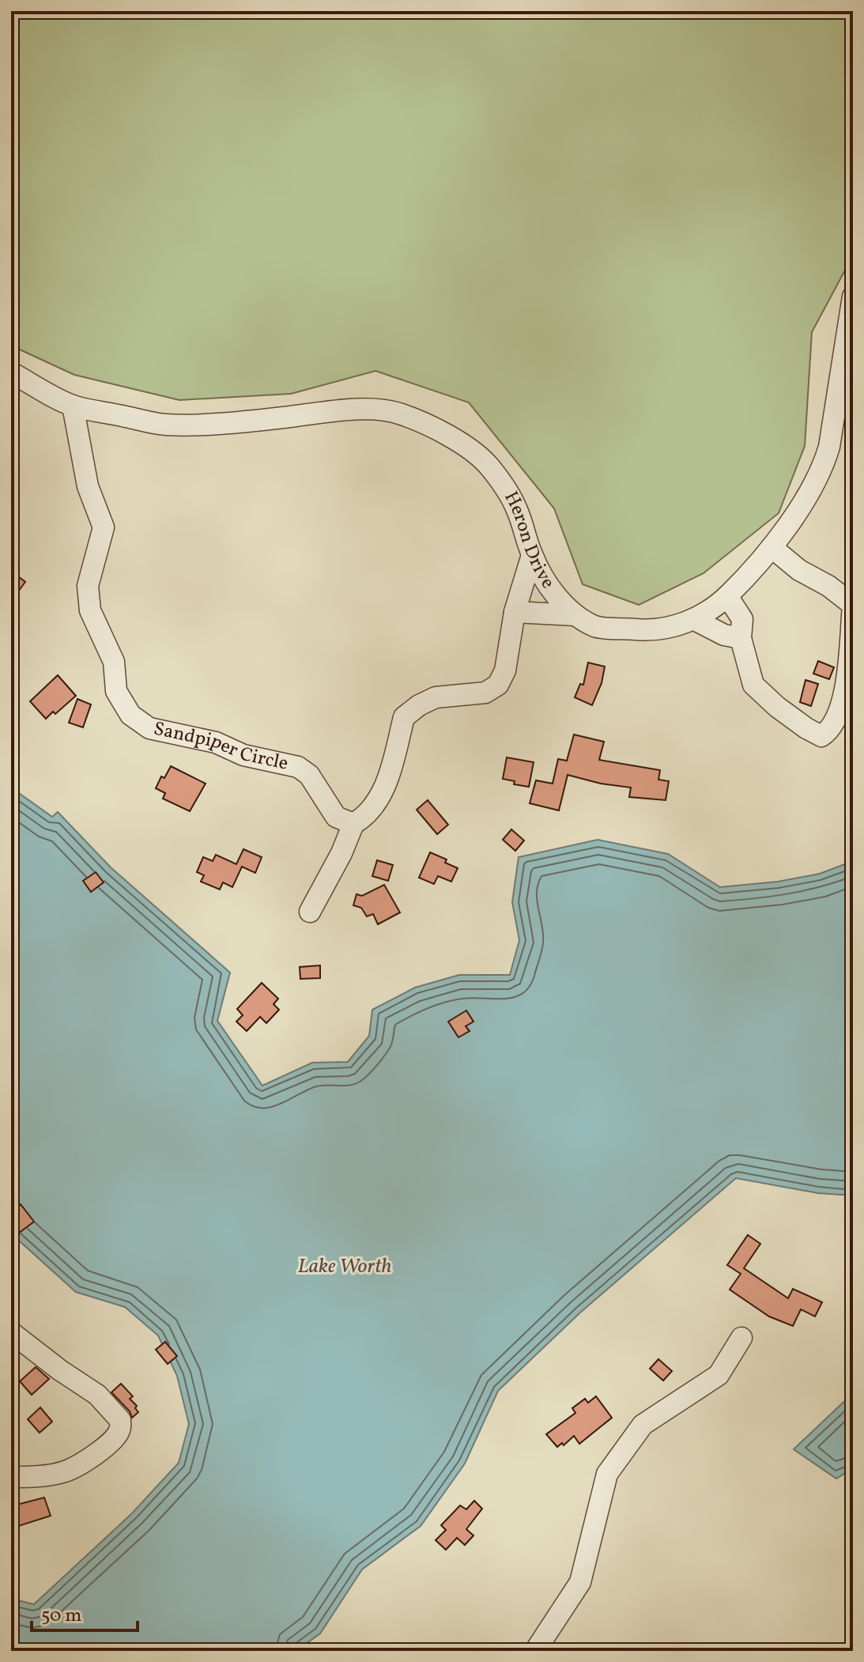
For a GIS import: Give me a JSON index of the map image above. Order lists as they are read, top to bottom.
{
  "streets": {
    "street": ["Heron Drive", "Sandpiper Circle"]
  },
  "crossings": [
    ["Heron Drive", "Sandpiper Circle"]
  ],
  "water": ["Lake Worth"],
  "scale_bar": "50 m"
}
